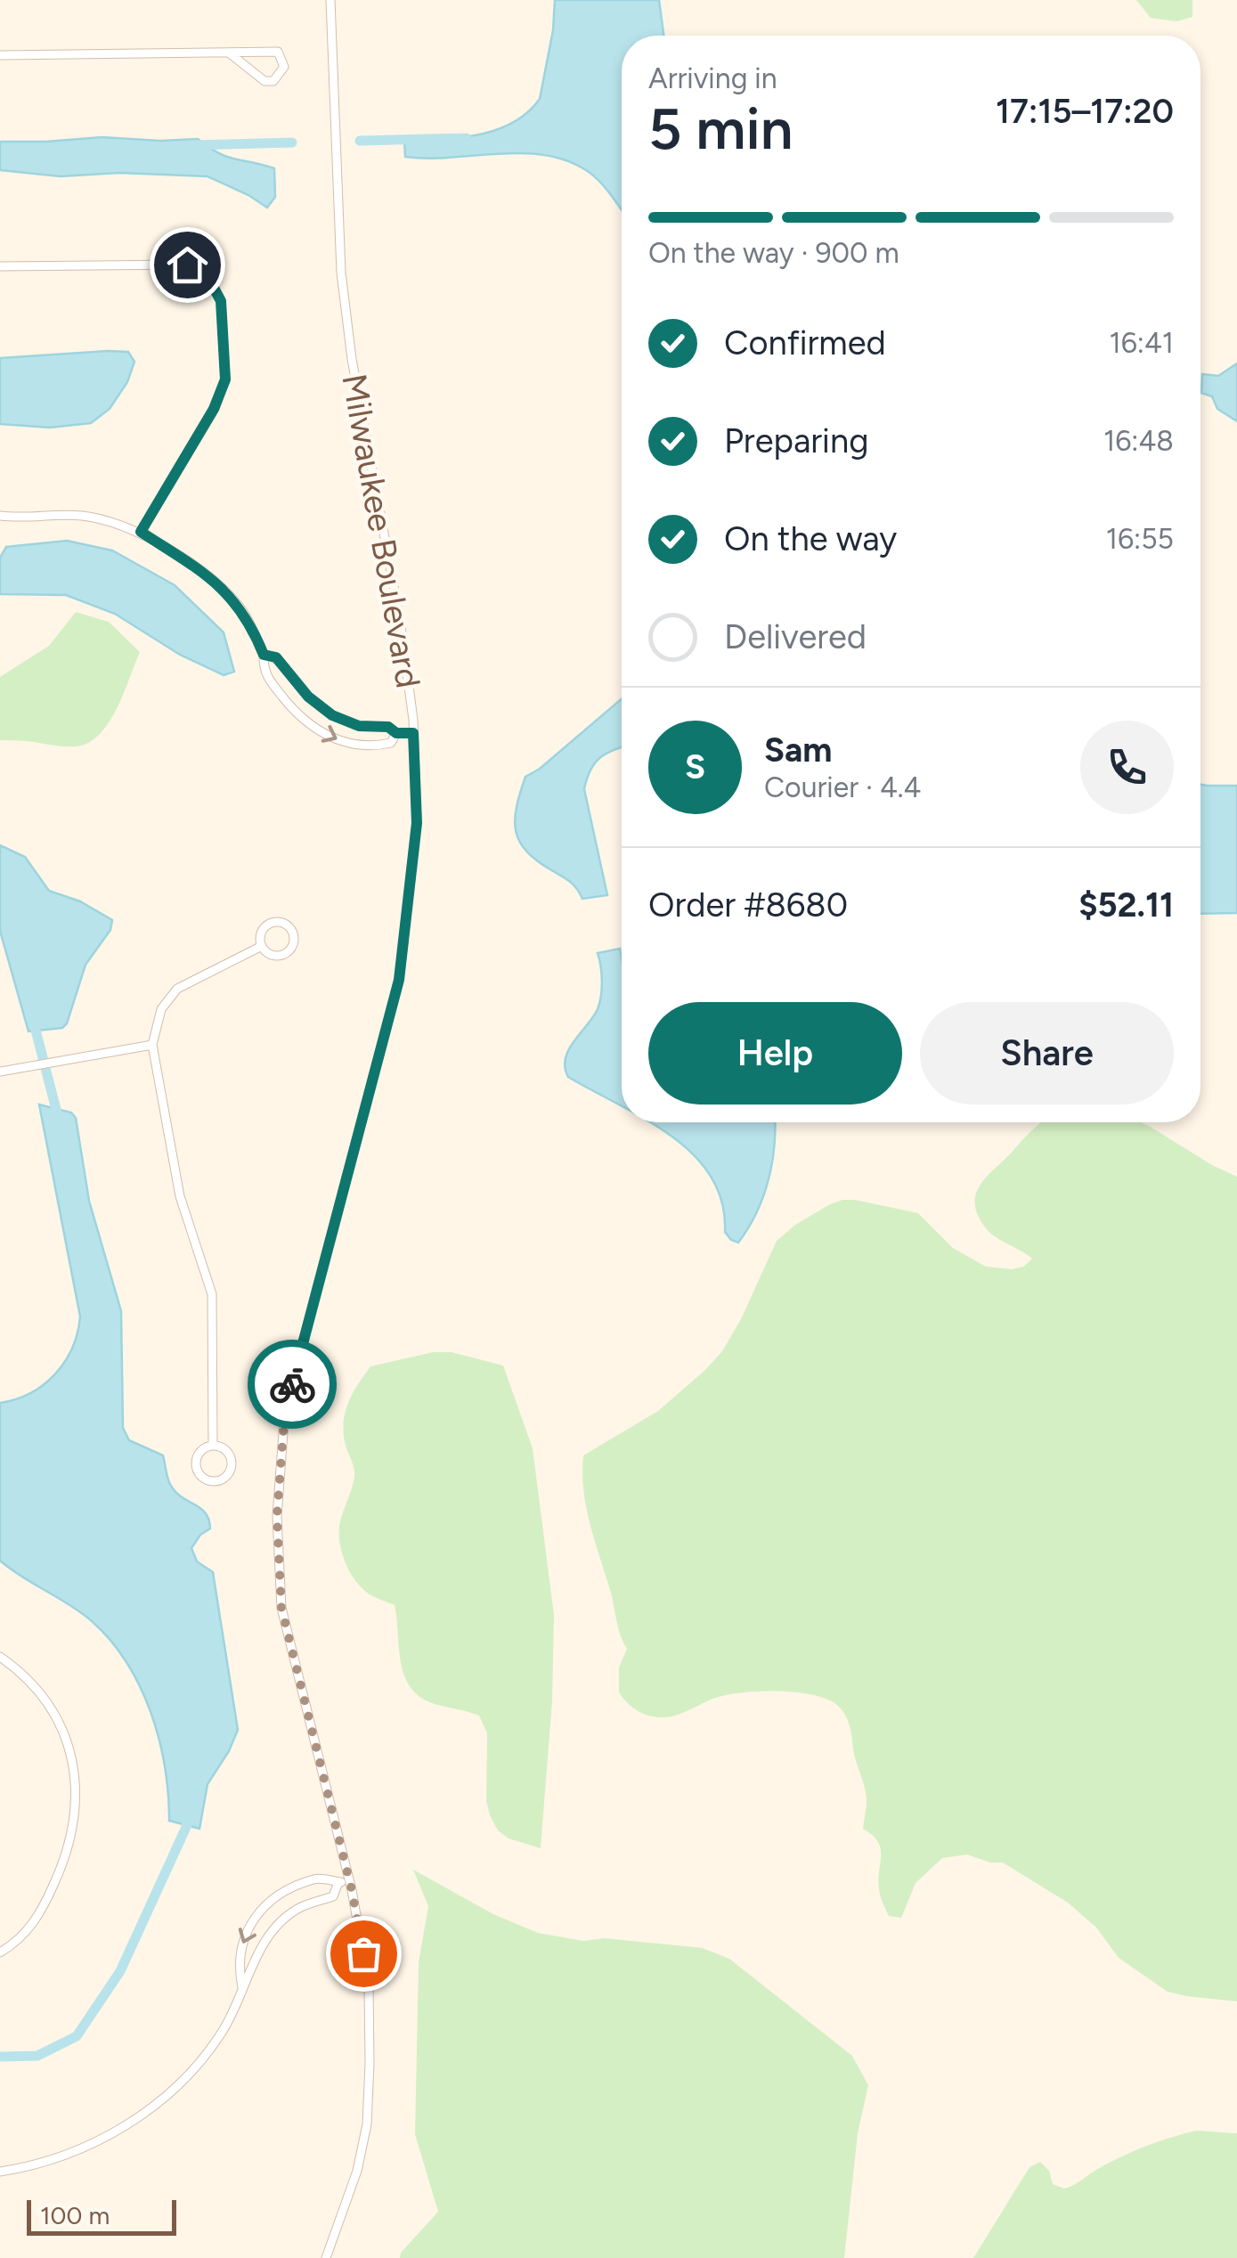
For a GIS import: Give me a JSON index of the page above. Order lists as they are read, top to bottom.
{
  "streets": {
    "street": ["Milwaukee Boulevard"]
  },
  "scale_bar": "100 m",
  "page": {
    "heading": ["5 min", "Arriving in", "17:15–17:20"],
    "panel": [
      "Sam",
      "Courier · 4.4",
      "Order #8680",
      "$52.11"
    ],
    "bar": "On the way · 900 m",
    "list": [
      ["Confirmed", "16:41"],
      ["Preparing", "16:48"],
      ["On the way", "16:55"],
      "Delivered"
    ],
    "round": "S",
    "buttons": ["Help", "Share"],
    "scale": "100 m"
  }
}
